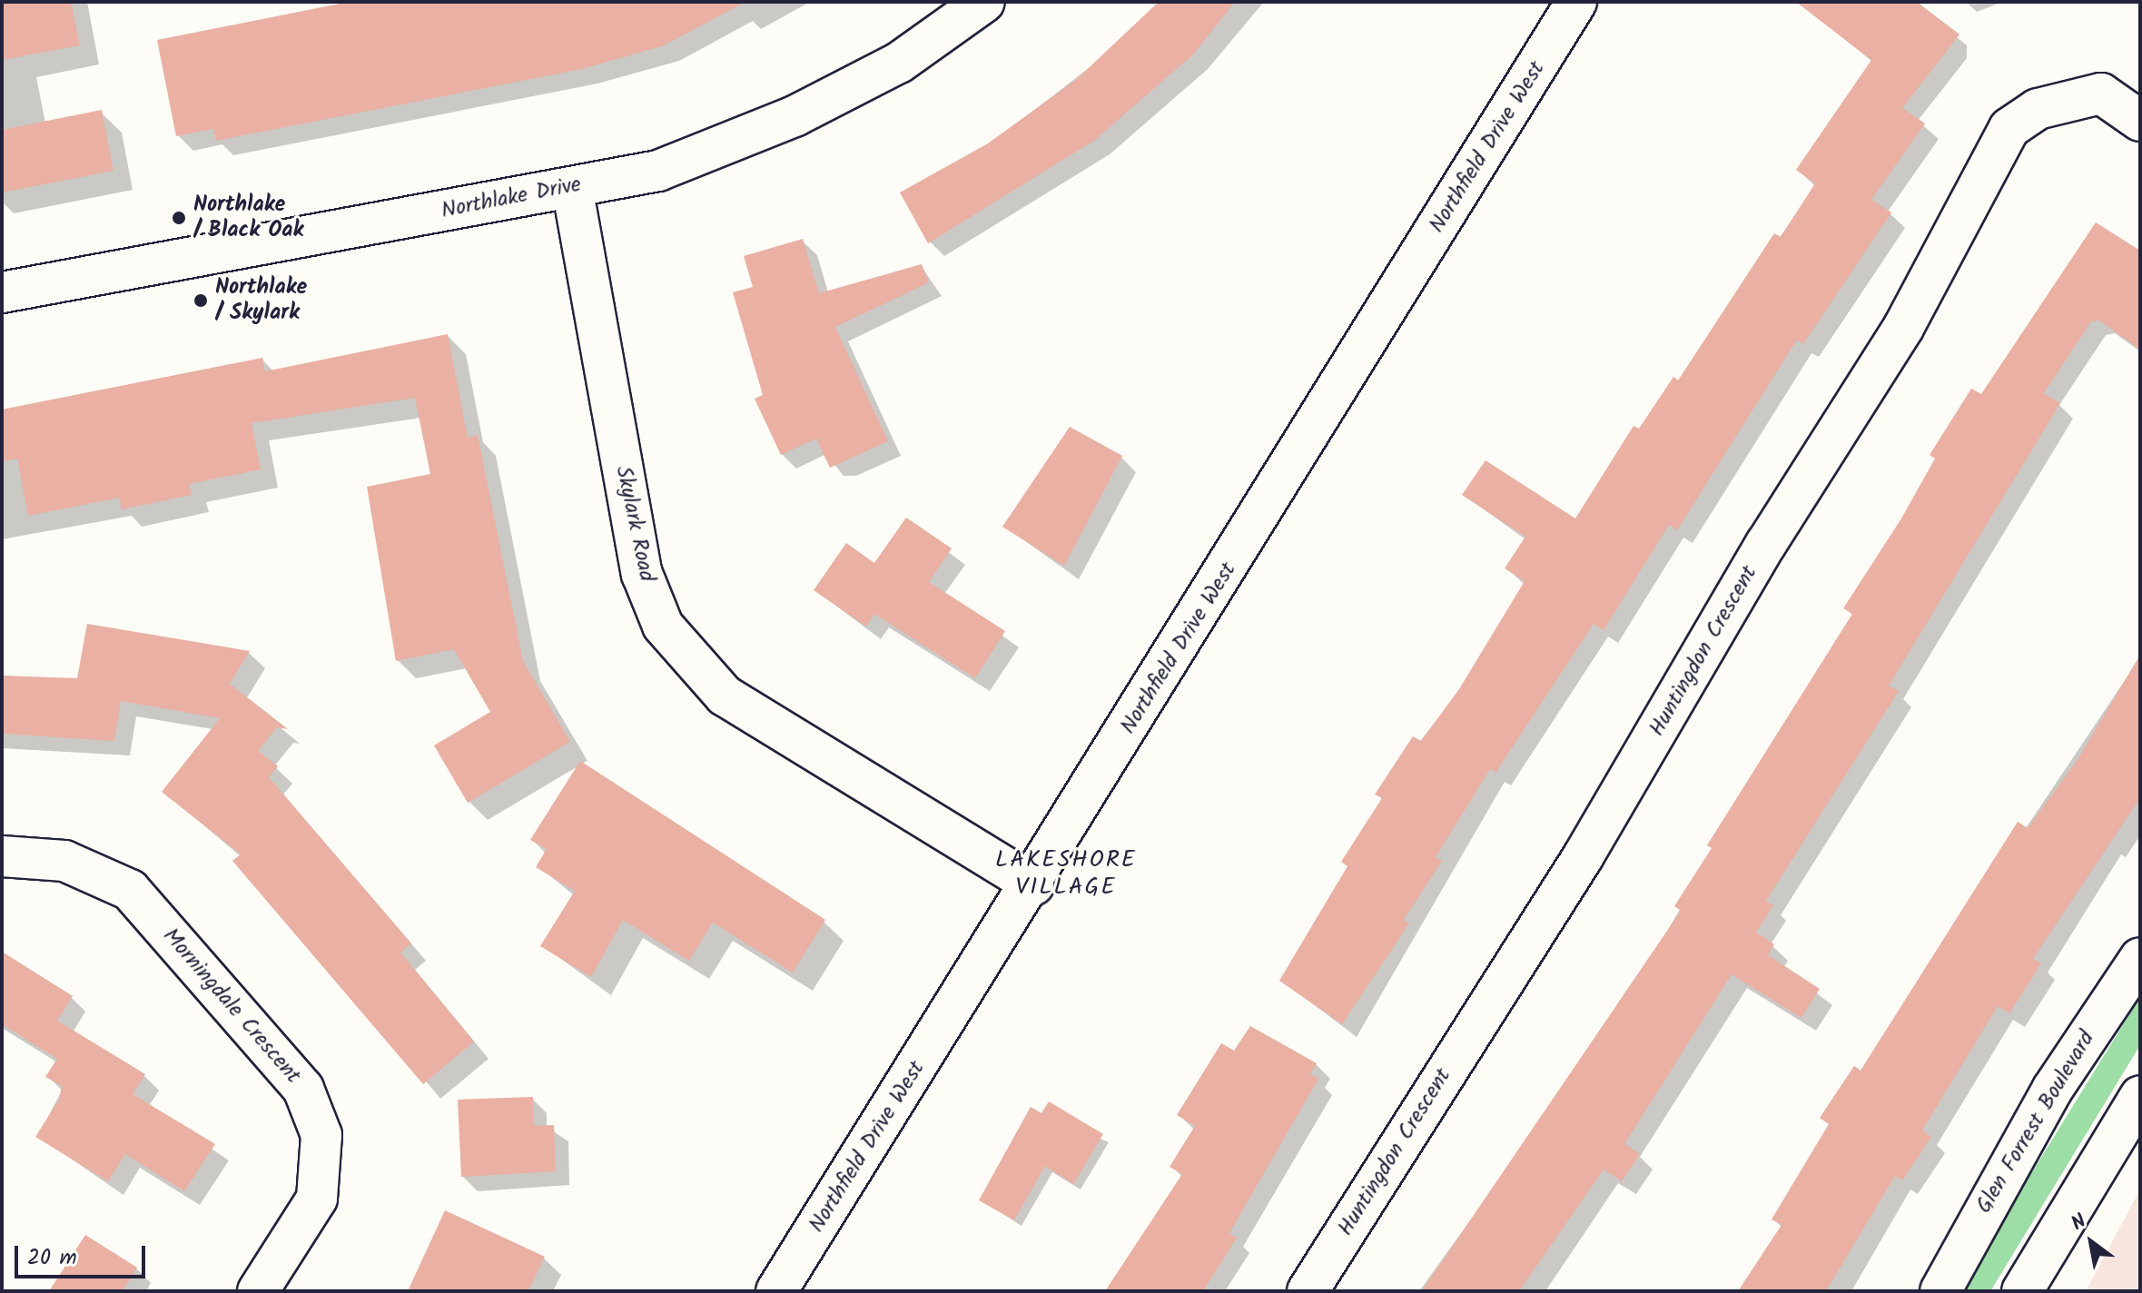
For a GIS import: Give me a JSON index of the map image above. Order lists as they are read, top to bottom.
{
  "streets": {
    "street": [
      "Northfield Drive West",
      "Northlake Drive",
      "Skylark Road",
      "Huntingdon Crescent",
      "Morningdale Crescent",
      "Glen Forrest Boulevard"
    ]
  },
  "crossings": [
    ["Northfield Drive West", "Skylark Road"],
    ["Northlake Drive", "Skylark Road"]
  ],
  "districts": ["LAKESHORE VILLAGE"],
  "places": ["Northlake / Black Oak", "Northlake / Skylark"],
  "scale_bar": "20 m",
  "north": "top left"
}
